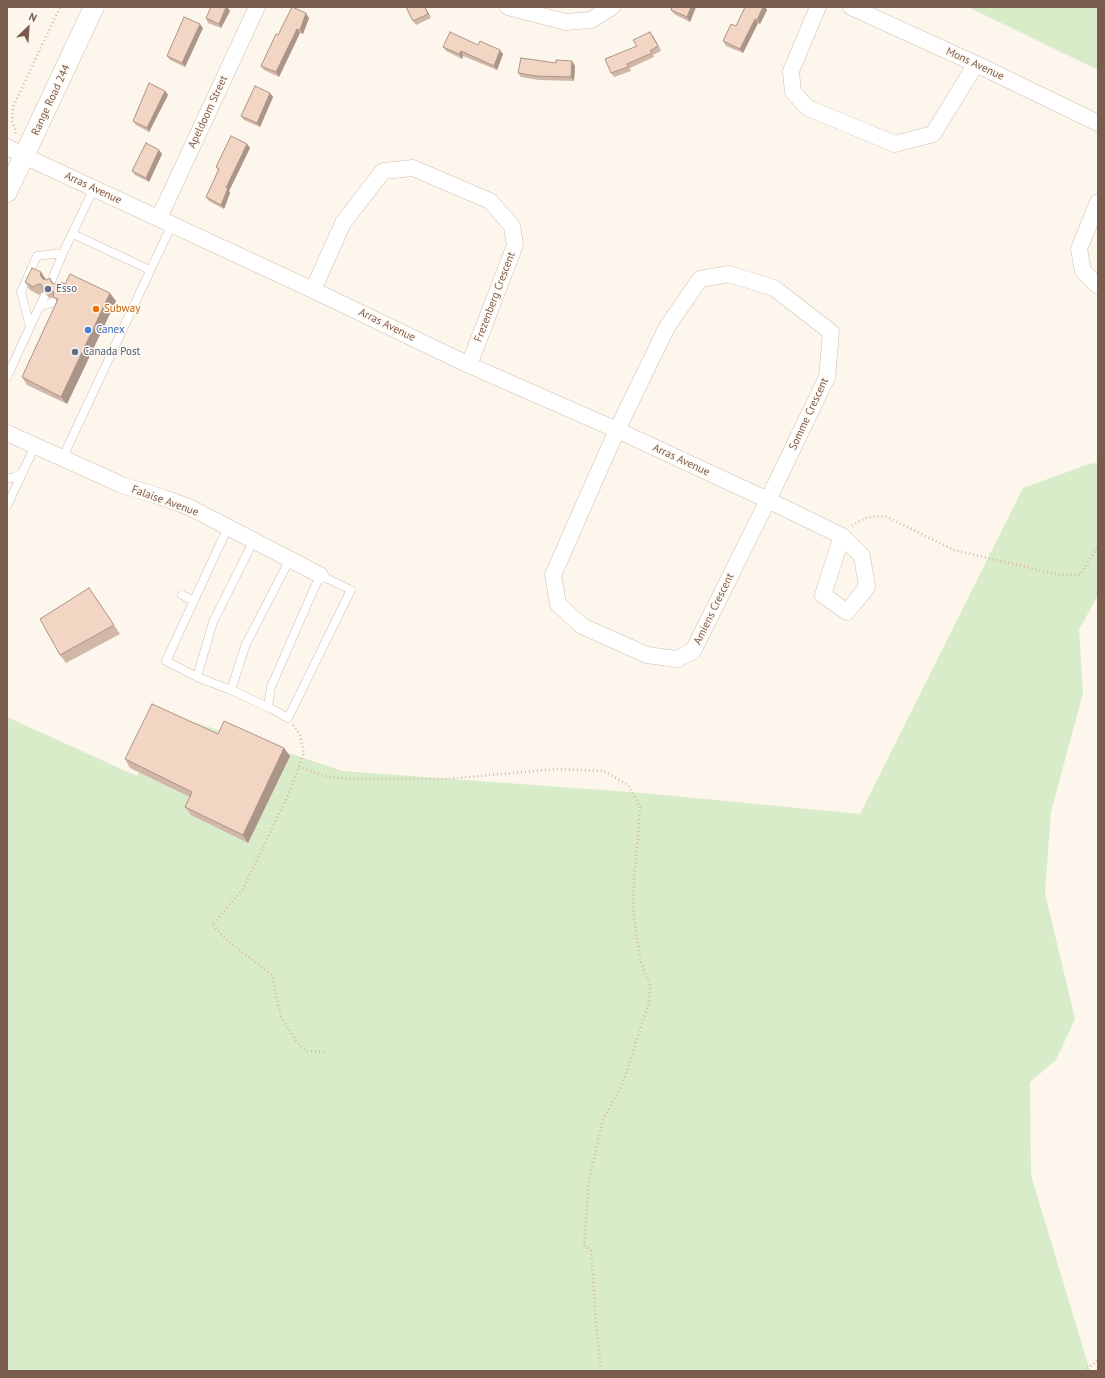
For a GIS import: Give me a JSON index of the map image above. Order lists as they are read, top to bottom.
{
  "streets": {
    "street": [
      "Mons Avenue",
      "Range Road 244",
      "Apeldoom Street",
      "Arras Avenue",
      "Frezenberg Crescent",
      "Somme Crescent",
      "Falaise Avenue",
      "Amiens Crescent"
    ]
  },
  "crossings": [
    ["Range Road 244", "Arras Avenue"],
    ["Apeldoom Street", "Arras Avenue"],
    ["Arras Avenue", "Frezenberg Crescent"],
    ["Arras Avenue", "Somme Crescent"],
    ["Arras Avenue", "Amiens Crescent"],
    ["Somme Crescent", "Amiens Crescent"]
  ],
  "places": [
    "Esso",
    "Subway",
    "Canex",
    "Canada Post"
  ],
  "north": "top right"
}
